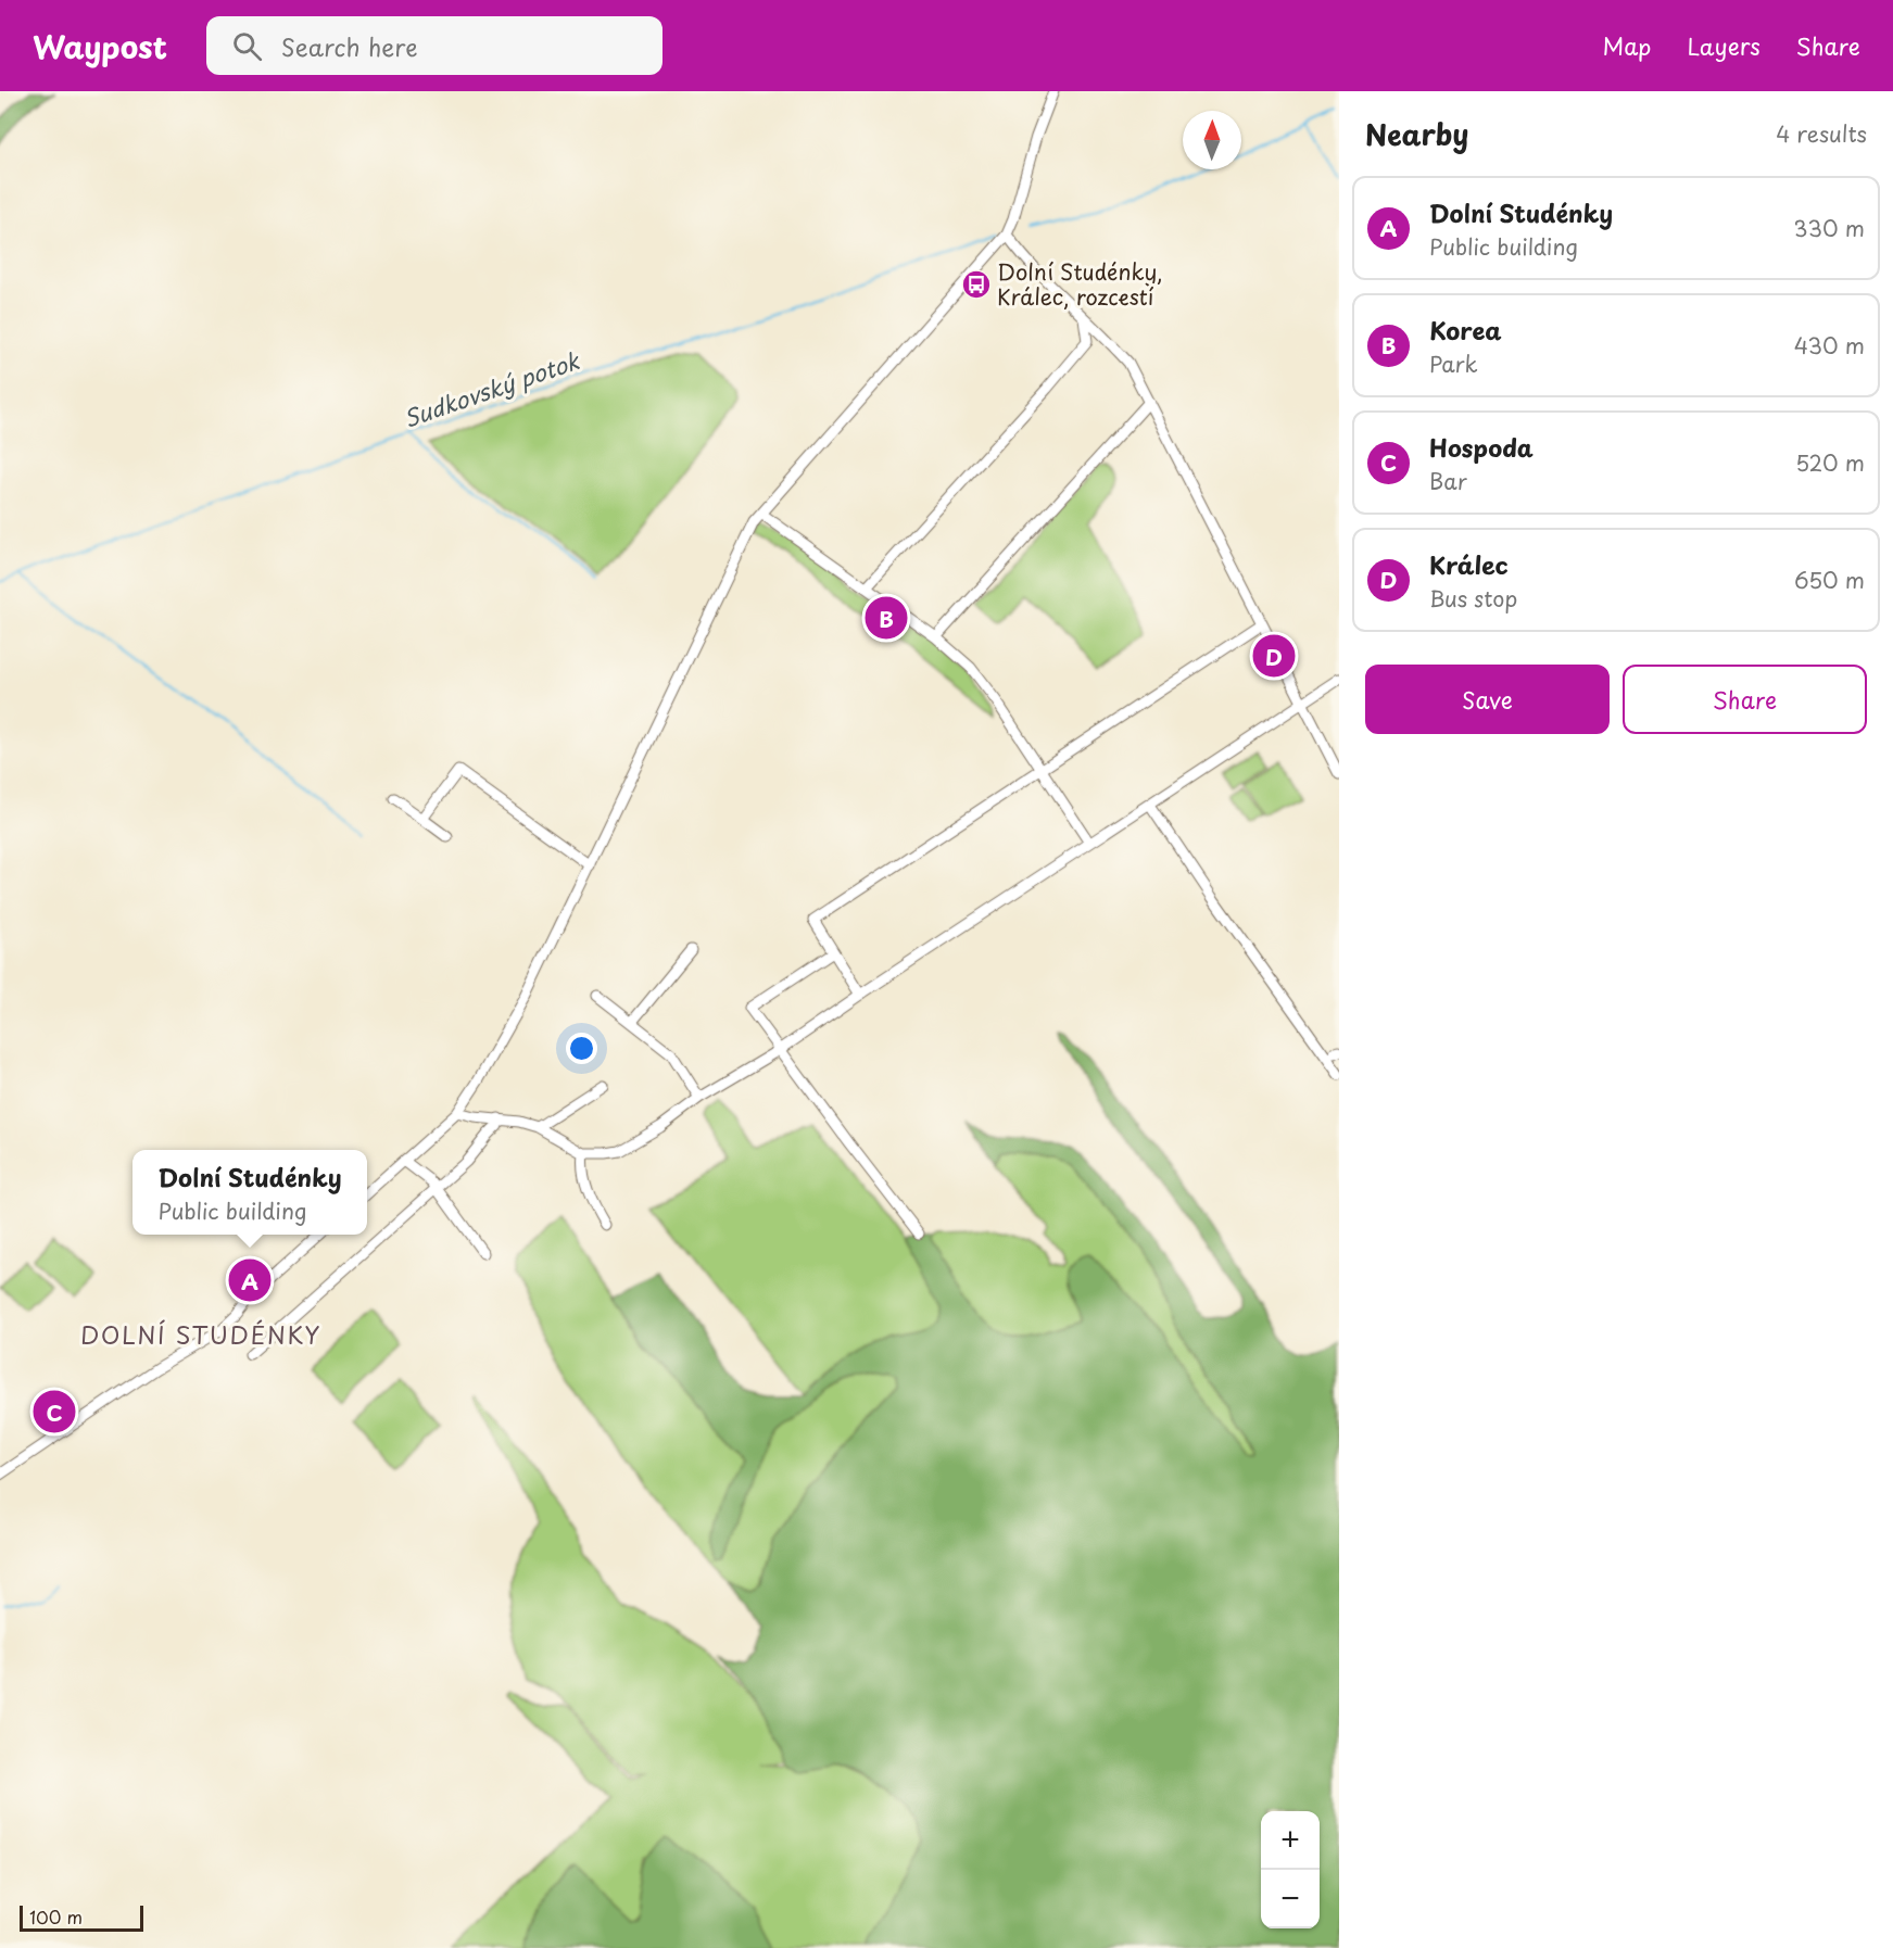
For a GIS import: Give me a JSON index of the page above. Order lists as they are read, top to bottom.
{
  "districts": ["DOLNÍ STUDÉNKY"],
  "water": ["Sudkovský potok"],
  "places": {
    "bus stop": ["Dolní Studénky, Králec, rozcestí"]
  },
  "scale_bar": "100 m",
  "north": "top",
  "page": {
    "header": "Waypost",
    "search": "Search here",
    "nav": ["Map", "Layers", "Share"],
    "heading": ["Nearby", "4 results"],
    "list": [
      {
        "mark": "A",
        "name": "Dolní Studénky",
        "note": "Public building",
        "value": "330 m"
      },
      {
        "mark": "B",
        "name": "Korea",
        "note": "Park",
        "value": "430 m"
      },
      {
        "mark": "C",
        "name": "Hospoda",
        "note": "Bar",
        "value": "520 m"
      },
      {
        "mark": "D",
        "name": "Králec",
        "note": "Bus stop",
        "value": "650 m"
      }
    ],
    "pins": [
      "B",
      "D",
      "A",
      "C"
    ],
    "buttons": ["Save", "Share"],
    "popup": ["Dolní Studénky", "Public building"],
    "map_buttons": ["+", "−"],
    "scale": "100 m"
  }
}
